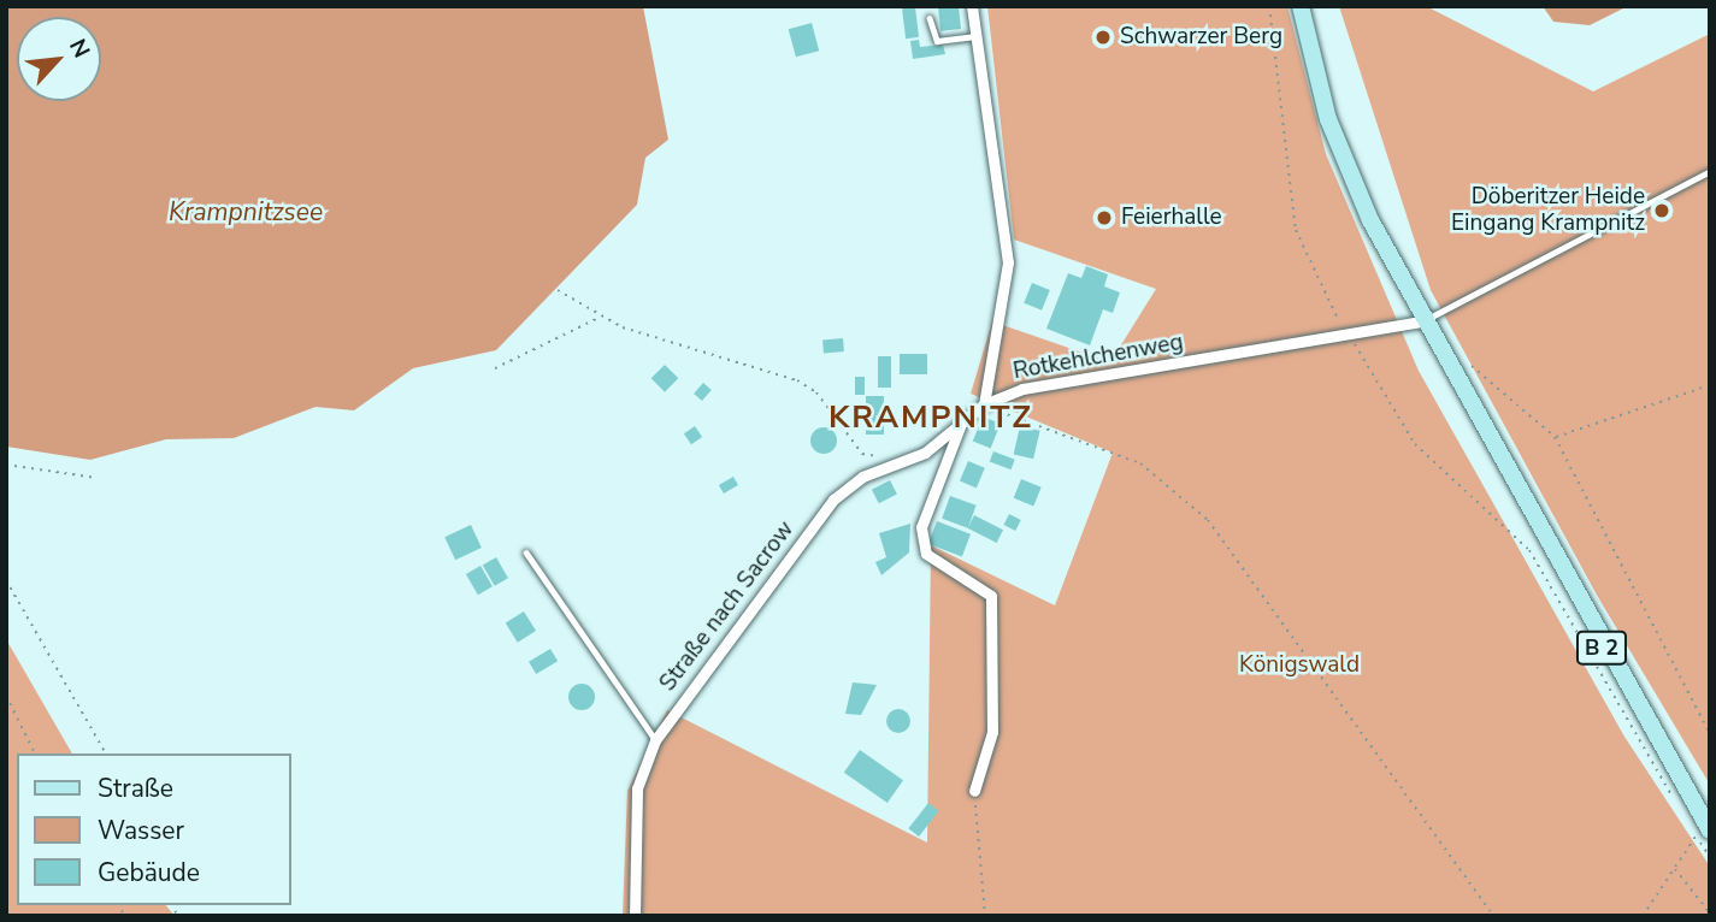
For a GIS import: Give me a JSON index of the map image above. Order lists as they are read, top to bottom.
{
  "streets": {
    "main road": ["B 2"],
    "street": ["Rotkehlchenweg", "Straße nach Sacrow"]
  },
  "crossings": [
    ["Rotkehlchenweg", "Straße nach Sacrow"],
    ["Rotkehlchenweg", "B 2"]
  ],
  "districts": ["KRAMPNITZ"],
  "water": ["Krampnitzsee"],
  "parks": ["Königswald"],
  "places": ["Schwarzer Berg", "Döberitzer Heide Eingang Krampnitz", "Feierhalle"],
  "legend": ["Straße", "Wasser", "Gebäude"],
  "north": "top right"
}
